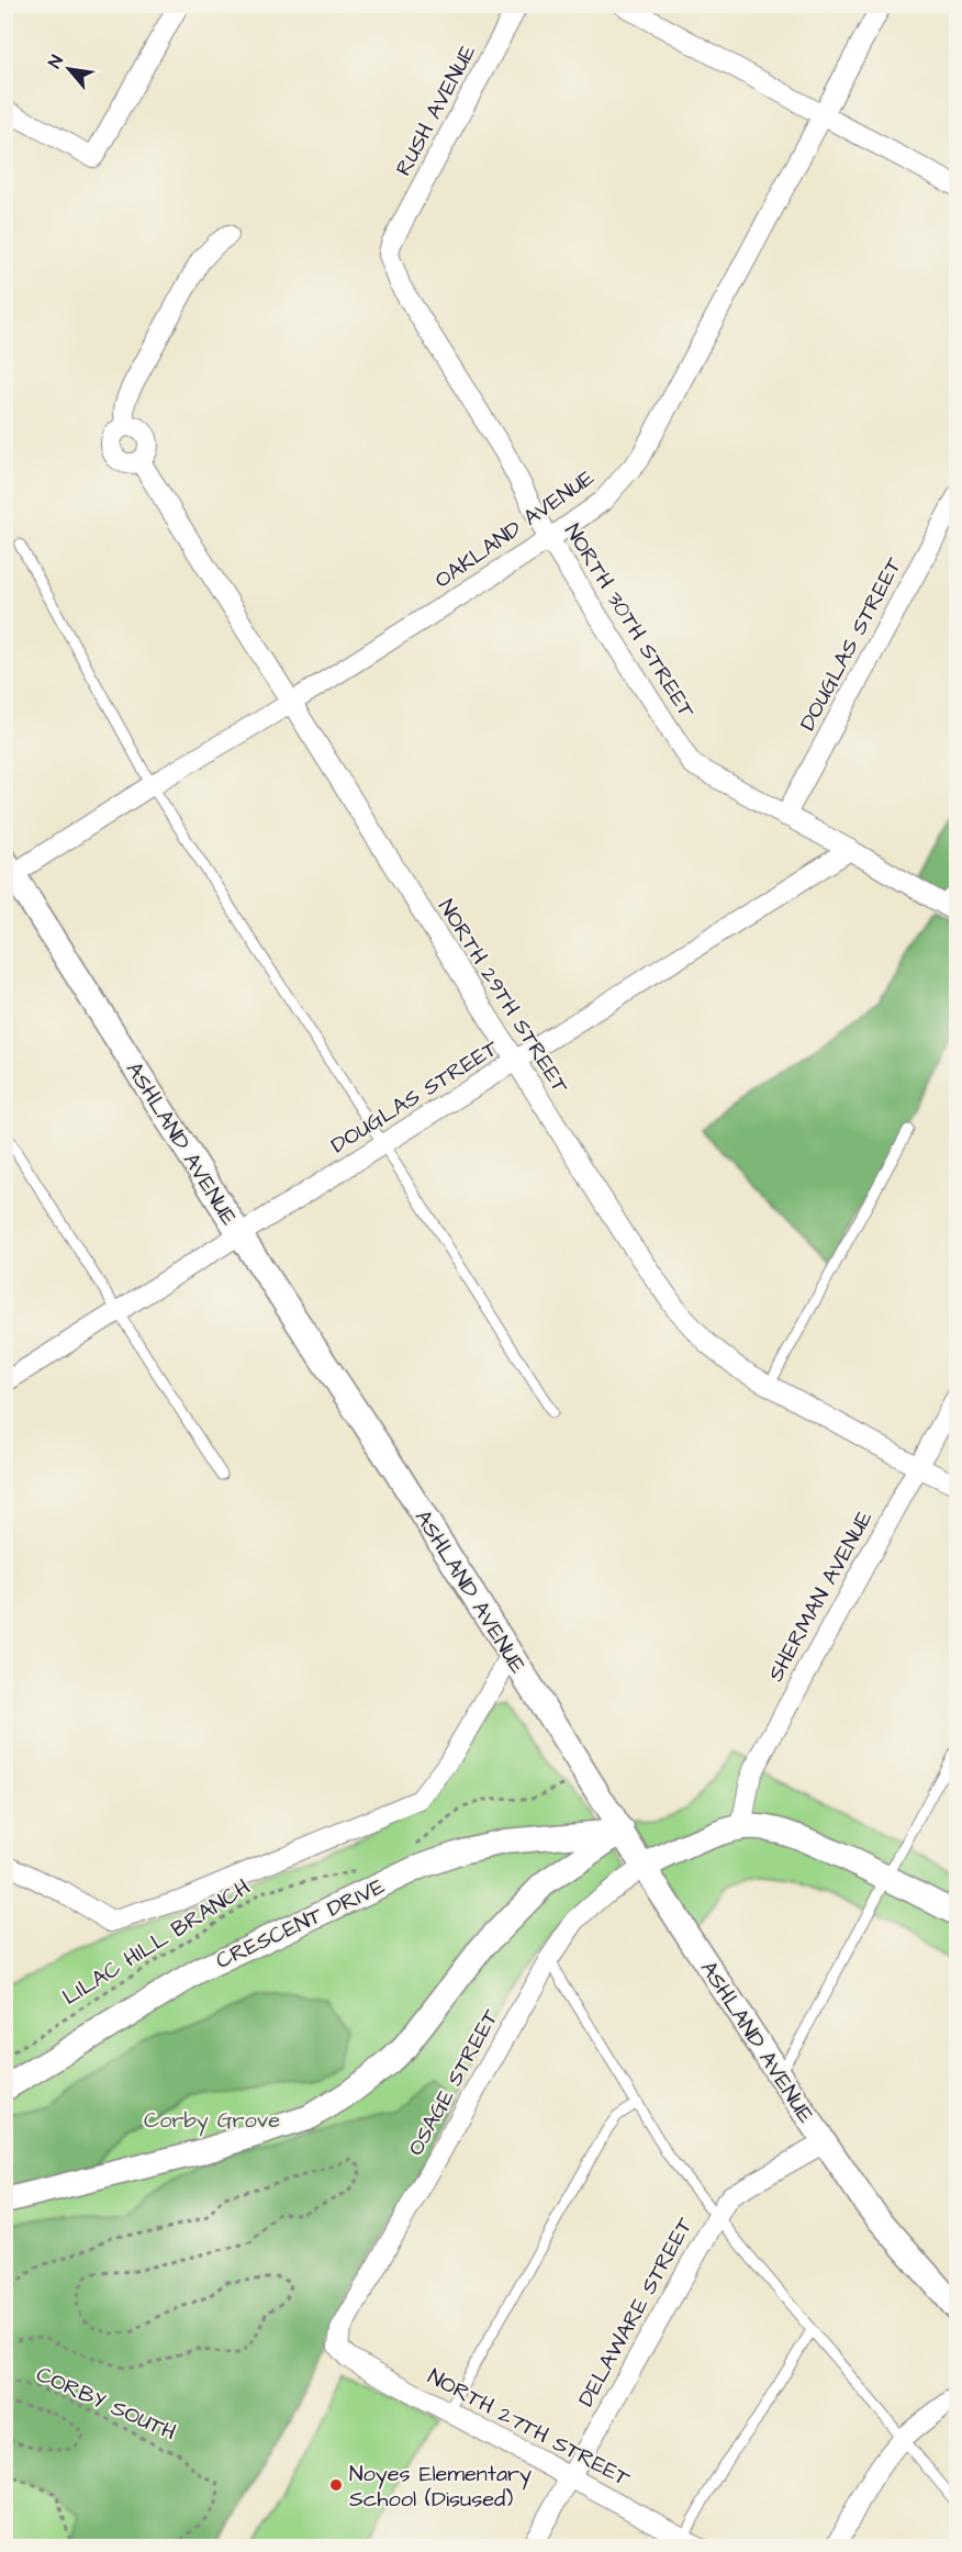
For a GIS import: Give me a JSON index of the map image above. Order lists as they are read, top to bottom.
{
  "streets": {
    "street": [
      "RUSH AVENUE",
      "OAKLAND AVENUE",
      "NORTH 30TH STREET",
      "DOUGLAS STREET",
      "NORTH 29TH STREET",
      "ASHLAND AVENUE",
      "SHERMAN AVENUE",
      "CRESCENT DRIVE",
      "OSAGE STREET",
      "DELAWARE STREET",
      "NORTH 27TH STREET"
    ],
    "path": ["LILAC HILL BRANCH", "CORBY SOUTH"]
  },
  "crossings": [
    ["RUSH AVENUE", "NORTH 30TH STREET"],
    ["OAKLAND AVENUE", "NORTH 30TH STREET"],
    ["OAKLAND AVENUE", "NORTH 29TH STREET"],
    ["OAKLAND AVENUE", "ASHLAND AVENUE"],
    ["NORTH 30TH STREET", "DOUGLAS STREET"],
    ["DOUGLAS STREET", "NORTH 29TH STREET"],
    ["DOUGLAS STREET", "ASHLAND AVENUE"],
    ["NORTH 29TH STREET", "SHERMAN AVENUE"],
    ["ASHLAND AVENUE", "CRESCENT DRIVE"],
    ["ASHLAND AVENUE", "OSAGE STREET"],
    ["ASHLAND AVENUE", "DELAWARE STREET"],
    ["OSAGE STREET", "NORTH 27TH STREET"],
    ["DELAWARE STREET", "NORTH 27TH STREET"]
  ],
  "parks": ["Corby Grove"],
  "places": ["Noyes Elementary School (Disused)"],
  "north": "top left"
}
